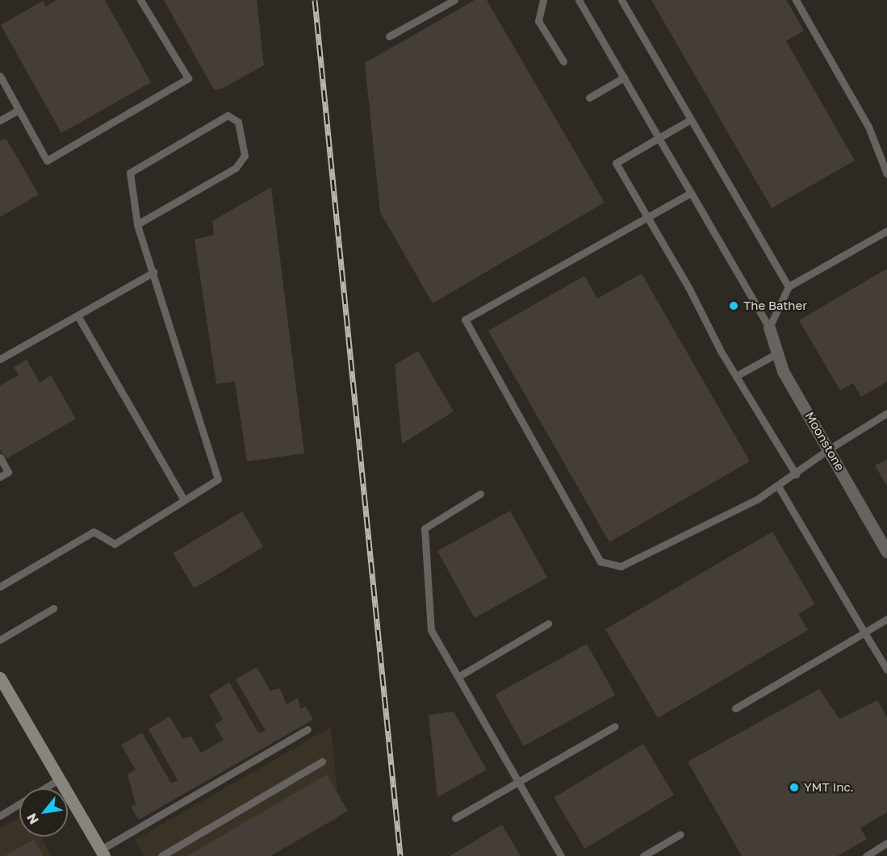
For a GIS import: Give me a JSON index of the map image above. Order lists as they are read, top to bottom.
{
  "streets": {
    "street": ["Moonstone"]
  },
  "places": ["The Bather", "YMT Inc."],
  "north": "bottom left"
}
